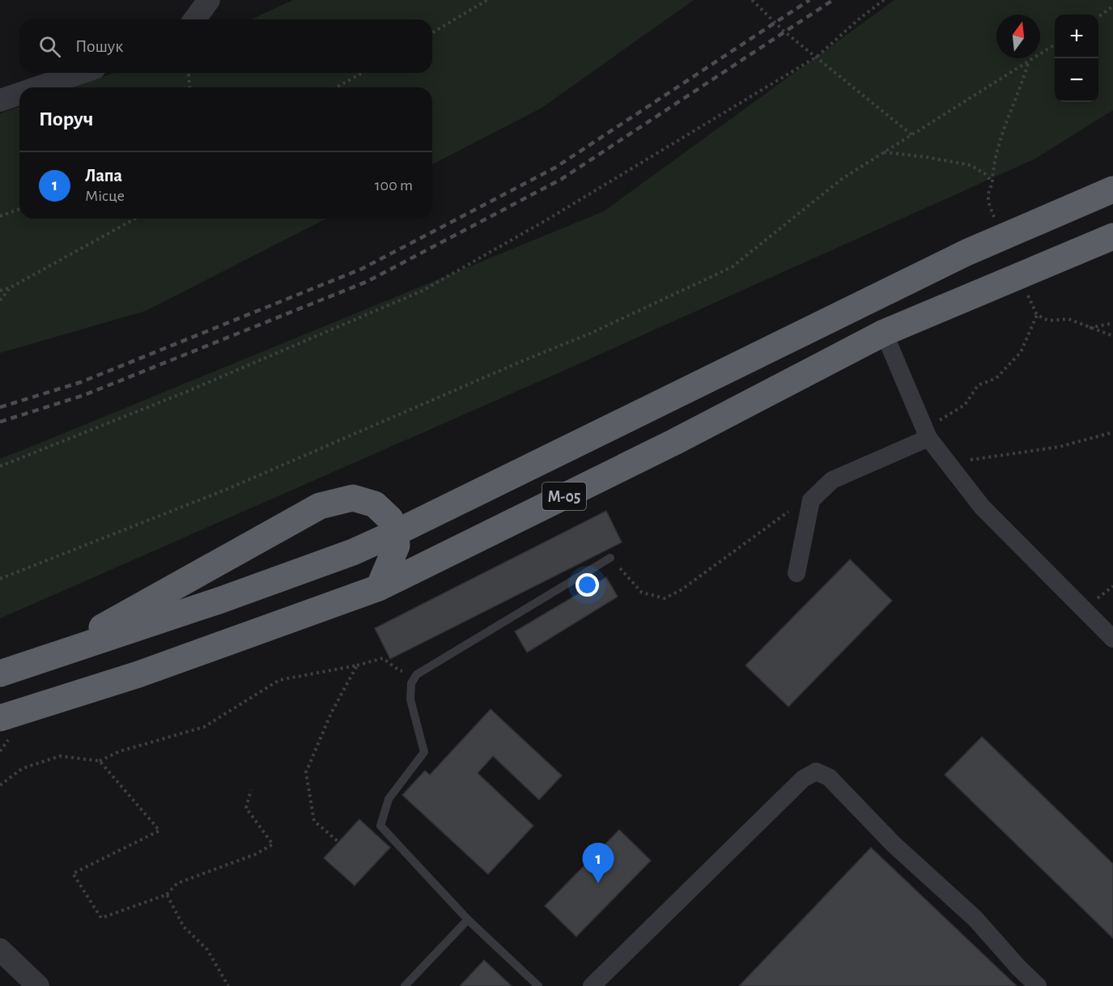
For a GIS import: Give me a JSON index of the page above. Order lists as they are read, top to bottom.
{
  "streets": {
    "highway": ["М-05"]
  },
  "north": "top",
  "page": {
    "map_buttons": ["+", "−"],
    "search": "Пошук",
    "heading": "Поруч",
    "list": [
      {
        "mark": "1",
        "name": "Лапа",
        "note": "Місце",
        "value": "100 m"
      }
    ],
    "pins": "1"
  }
}
